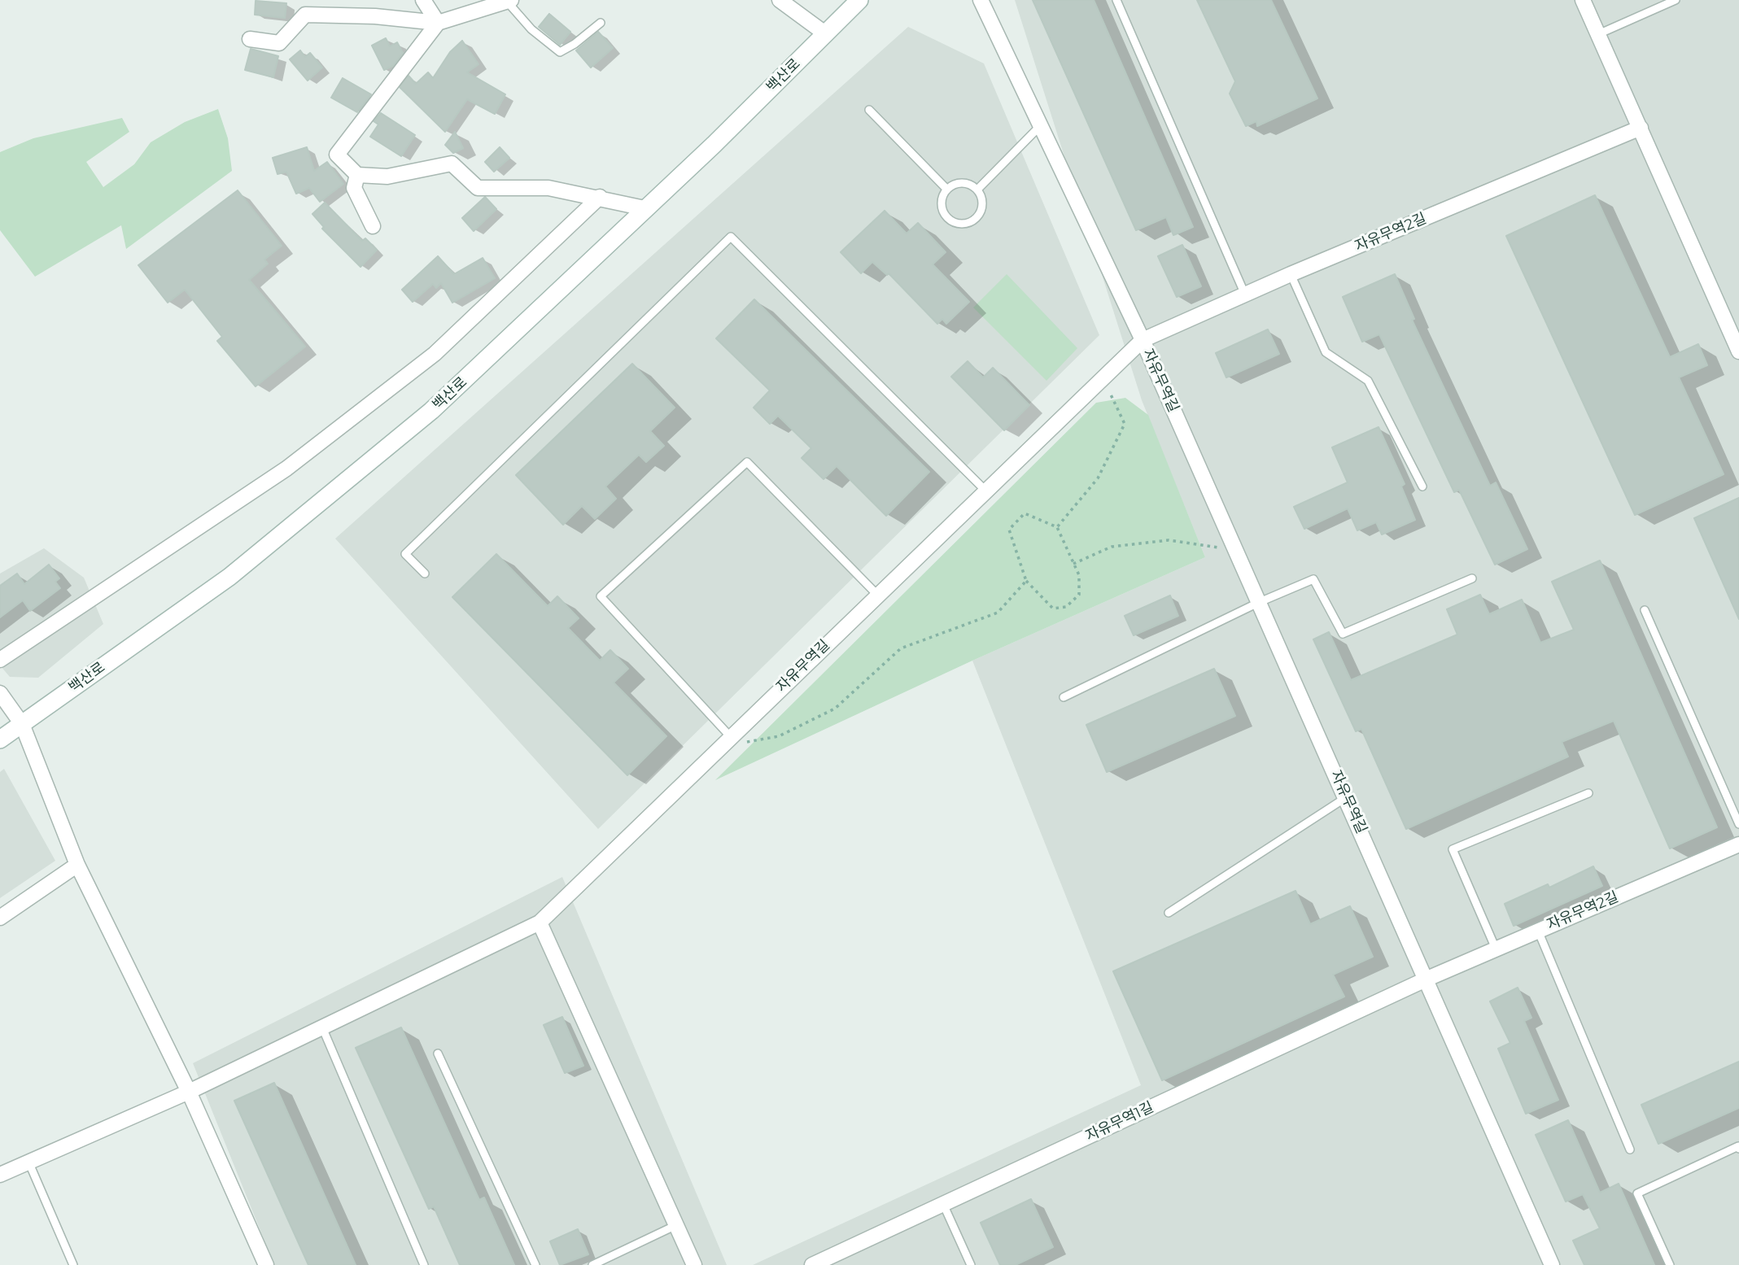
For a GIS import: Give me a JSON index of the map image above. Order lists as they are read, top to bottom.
{
  "streets": {
    "main road": ["백산로"],
    "street": ["자유무역2길", "자유무역길", "자유무역1길"]
  },
  "crossings": [
    ["자유무역2길", "자유무역길"],
    ["자유무역2길", "자유무역1길"],
    ["자유무역길", "자유무역1길"]
  ]
}
